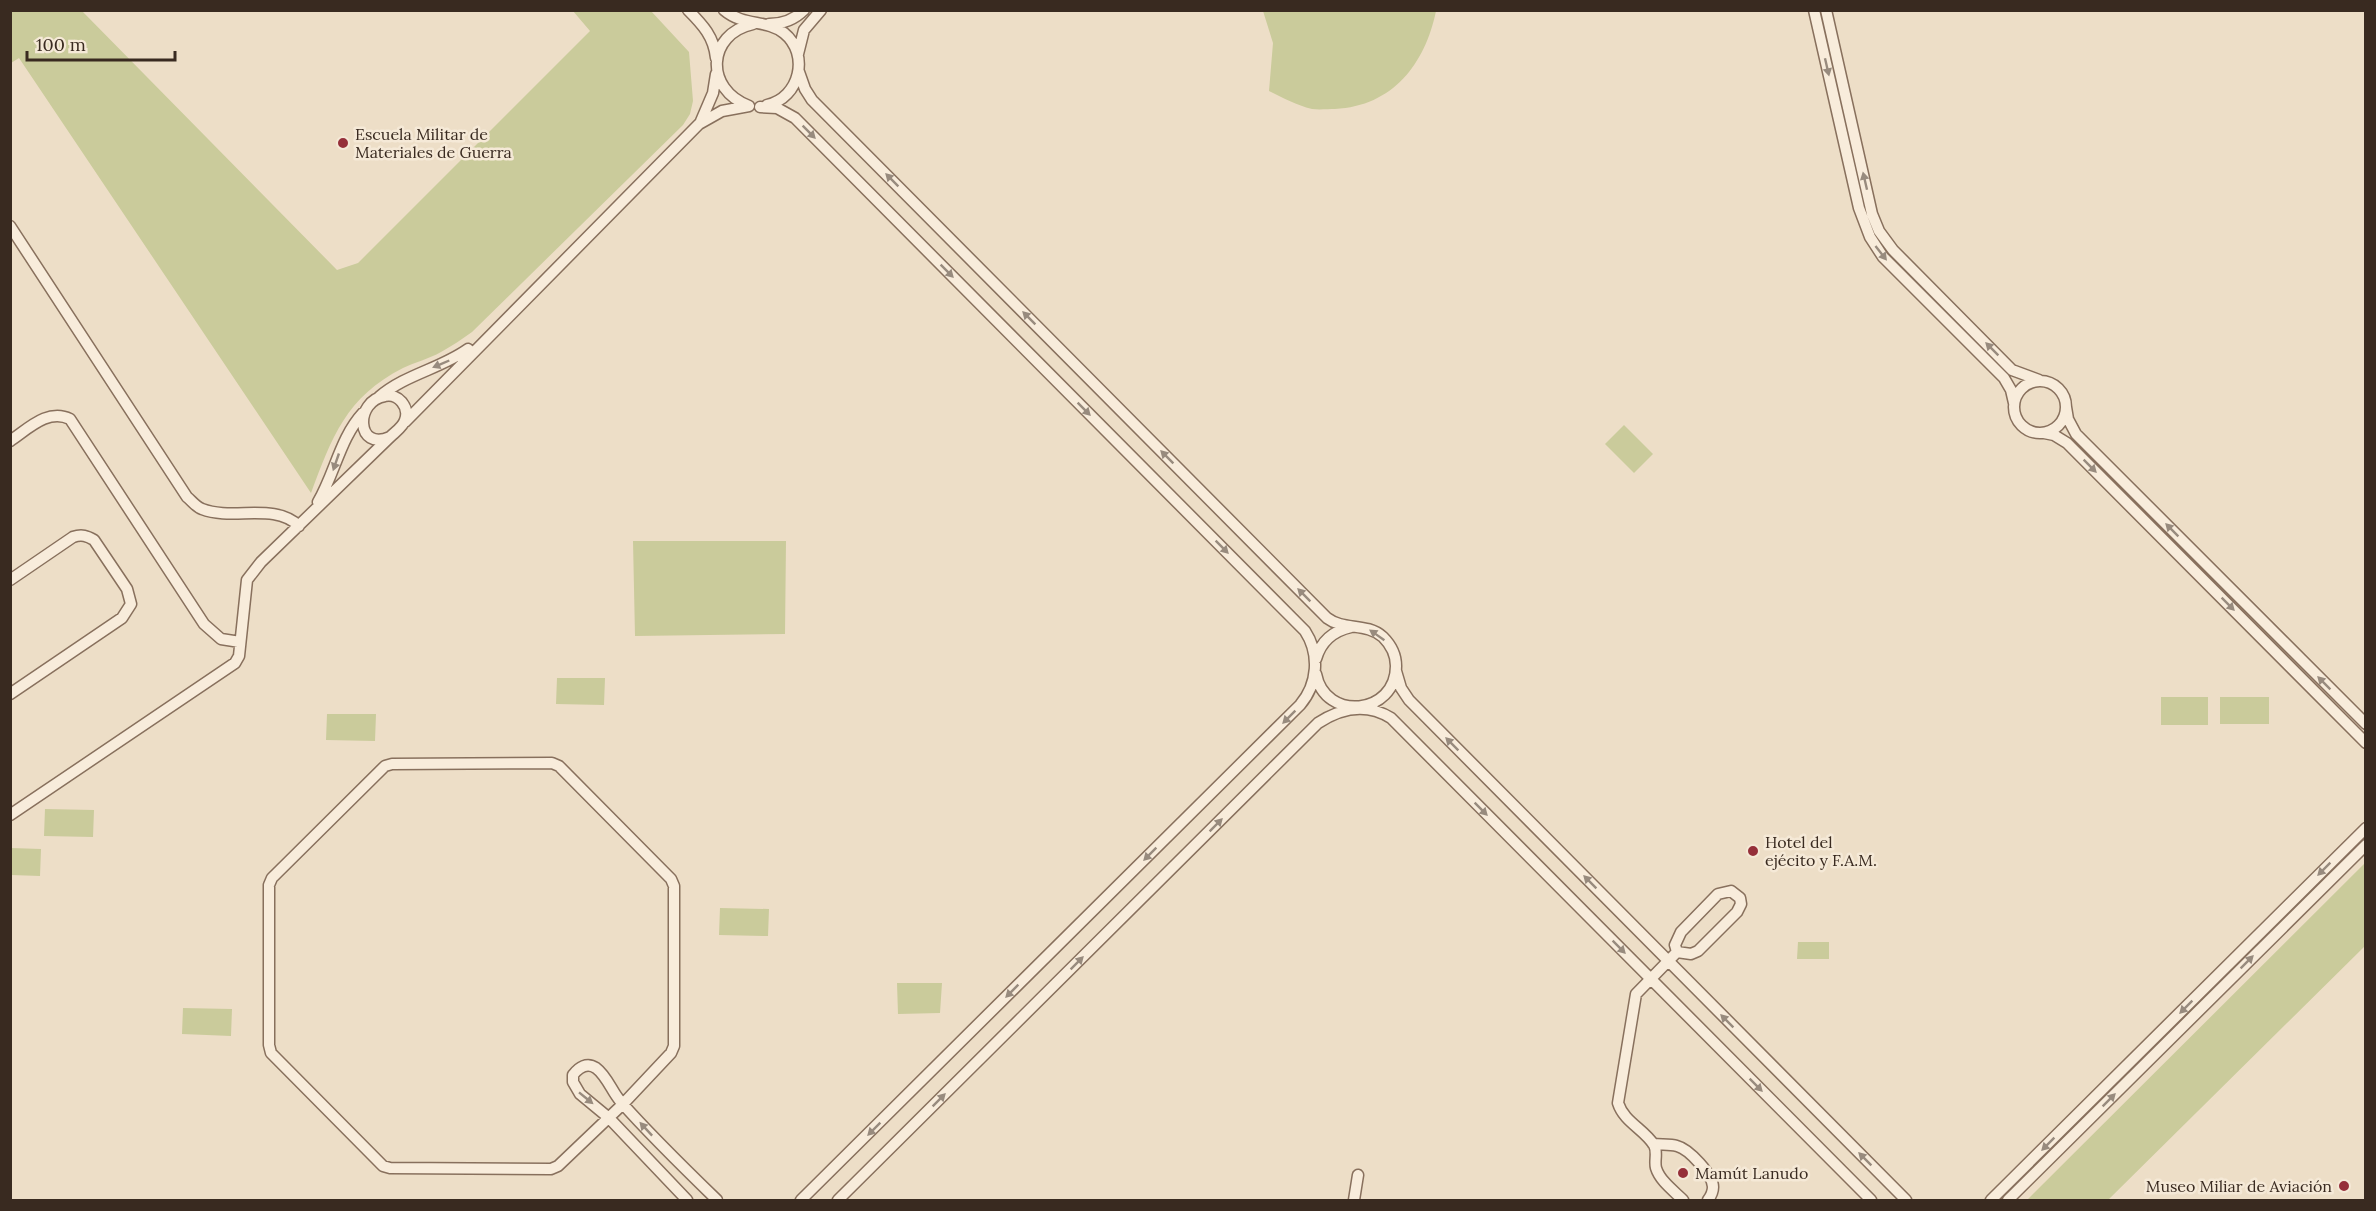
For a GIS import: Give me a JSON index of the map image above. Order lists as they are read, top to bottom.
{
  "places": [
    "Escuela Militar de Materiales de Guerra",
    "Hotel del ejécito y F.A.M.",
    "Mamút Lanudo",
    "Museo Miliar de Aviación"
  ],
  "scale_bar": "100 m"
}
